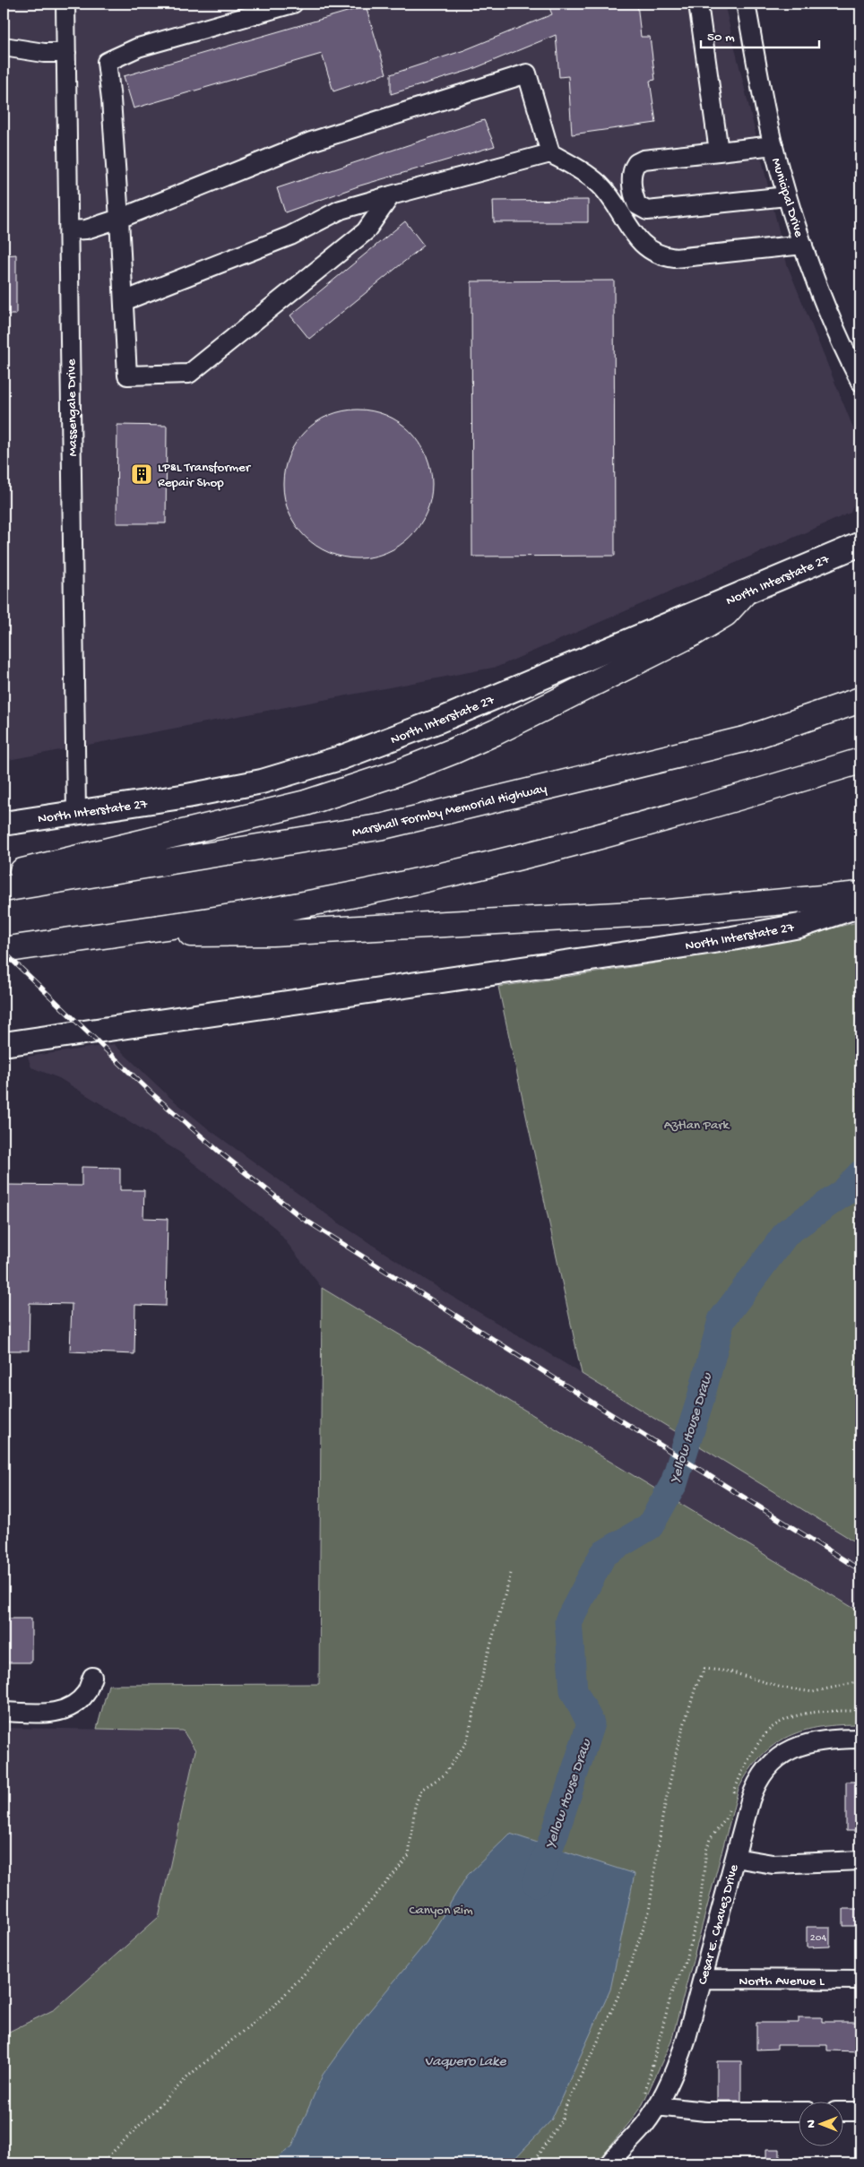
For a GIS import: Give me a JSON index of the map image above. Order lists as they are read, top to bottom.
{
  "streets": {
    "highway": ["Marshall Formby Memorial Highway"],
    "main road": ["North Interstate 27"],
    "street": [
      "Municipal Drive",
      "Massengale Drive",
      "Cesar E. Chavez Drive",
      "North Avenue L"
    ]
  },
  "crossings": [
    ["Massengale Drive", "North Interstate 27"],
    ["Cesar E. Chavez Drive", "North Avenue L"]
  ],
  "water": ["Yellow House Draw", "Vaquero Lake"],
  "parks": ["Aztlan Park", "Canyon Rim"],
  "places": {
    "building": ["LP&L Transformer Repair Shop"]
  },
  "house_numbers": ["204"],
  "scale_bar": "50 m",
  "north": "left"
}
